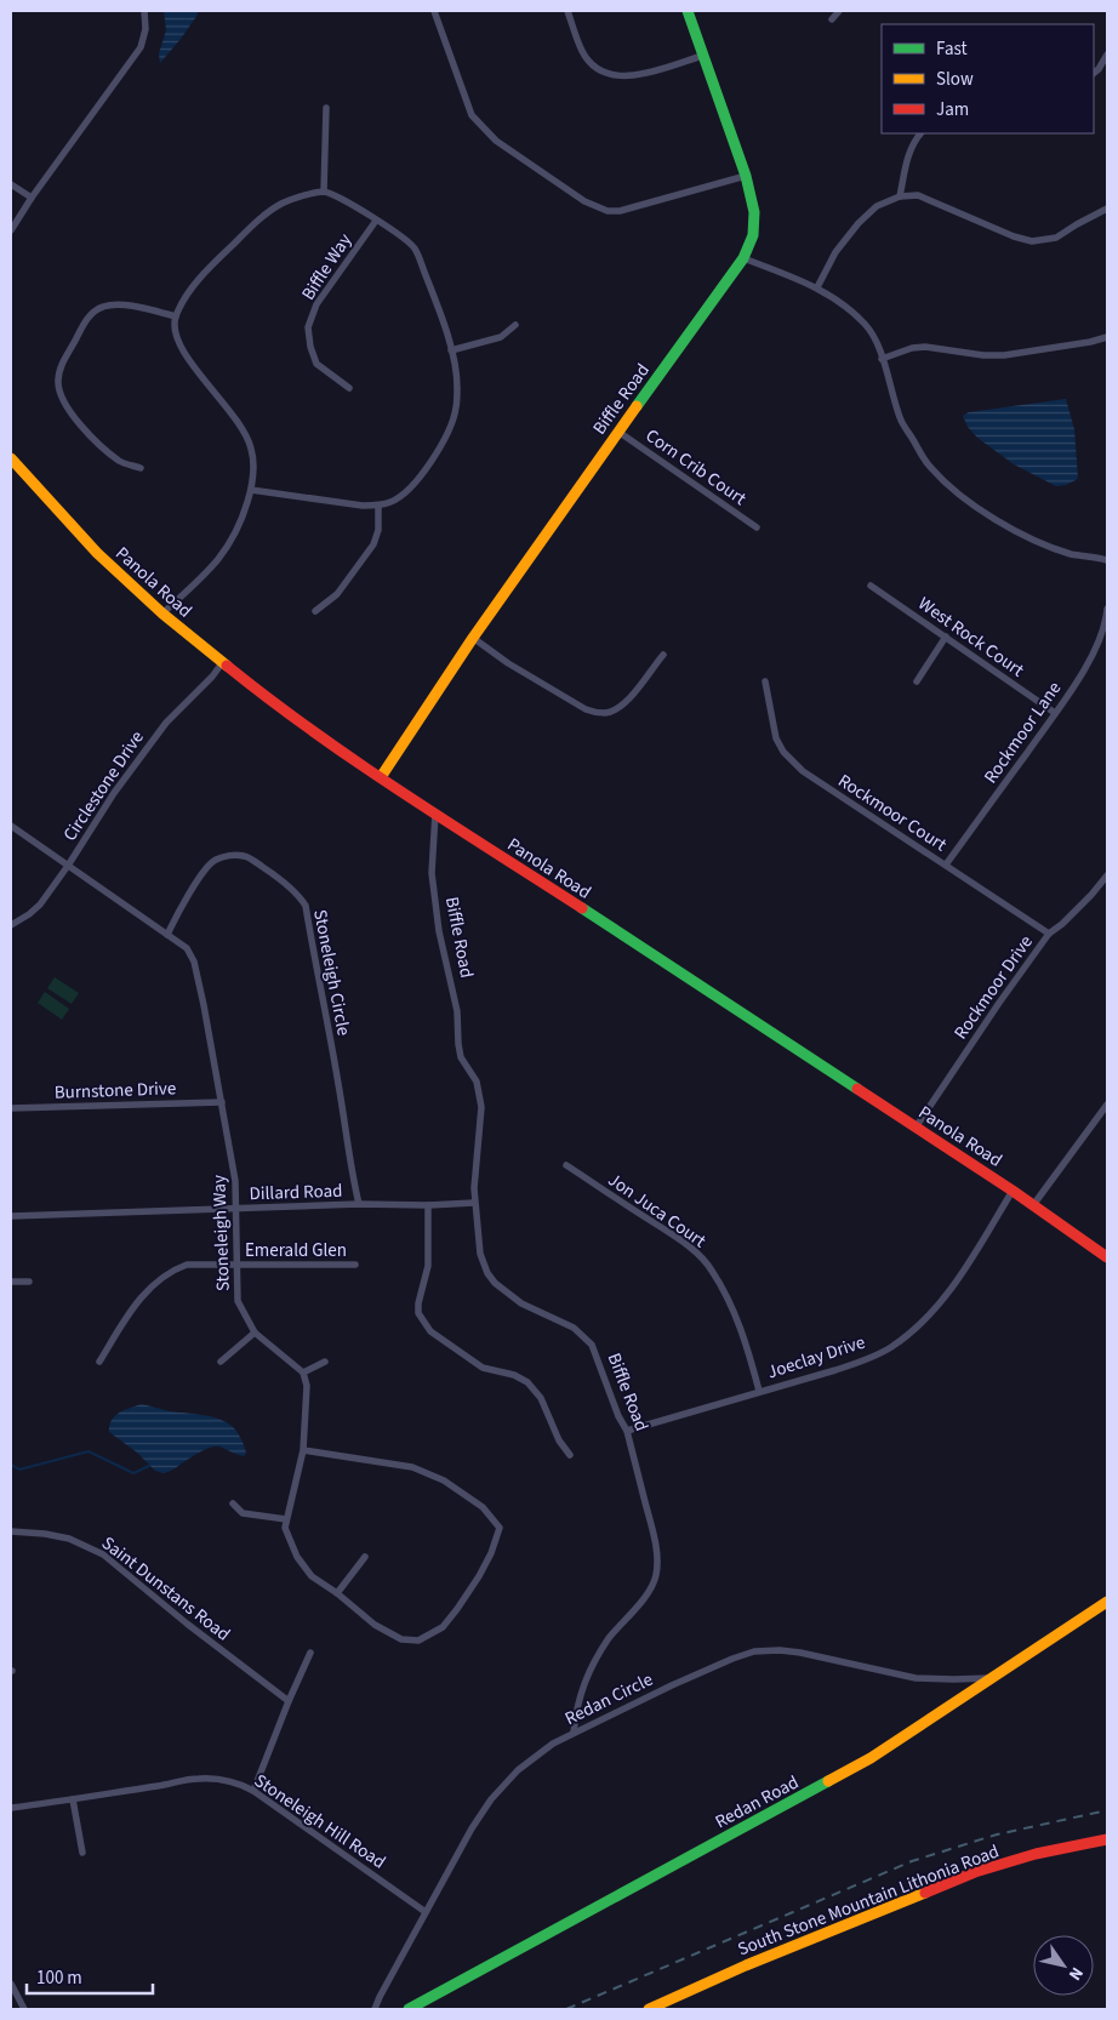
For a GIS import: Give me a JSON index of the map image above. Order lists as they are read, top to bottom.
{
  "streets": {
    "main road": [
      "Biffle Road",
      "Panola Road",
      "Redan Road",
      "South Stone Mountain Lithonia Road"
    ],
    "street": [
      "Biffle Way",
      "Corn Crib Court",
      "West Rock Court",
      "Rockmoor Lane",
      "Circlestone Drive",
      "Rockmoor Court",
      "Stoneleigh Circle",
      "Rockmoor Drive",
      "Burnstone Drive",
      "Dillard Road",
      "Jon Juca Court",
      "Stoneleigh Way",
      "Emerald Glen",
      "Joeclay Drive",
      "Saint Dunstans Road",
      "Redan Circle",
      "Stoneleigh Hill Road"
    ]
  },
  "crossings": [
    ["Biffle Road", "Corn Crib Court"],
    ["Biffle Road", "Panola Road"],
    ["Biffle Road", "Dillard Road"],
    ["Biffle Road", "Joeclay Drive"],
    ["Biffle Road", "Redan Circle"],
    ["Panola Road", "Circlestone Drive"],
    ["Panola Road", "Rockmoor Drive"],
    ["Panola Road", "Joeclay Drive"],
    ["West Rock Court", "Rockmoor Lane"],
    ["Rockmoor Lane", "Rockmoor Court"],
    ["Circlestone Drive", "Stoneleigh Way"],
    ["Rockmoor Court", "Rockmoor Drive"],
    ["Stoneleigh Circle", "Dillard Road"],
    ["Stoneleigh Circle", "Stoneleigh Way"],
    ["Burnstone Drive", "Stoneleigh Way"],
    ["Dillard Road", "Stoneleigh Way"],
    ["Jon Juca Court", "Joeclay Drive"],
    ["Stoneleigh Way", "Emerald Glen"],
    ["Redan Circle", "Redan Road"],
    ["Redan Circle", "Stoneleigh Hill Road"]
  ],
  "legend": ["Fast", "Slow", "Jam"],
  "scale_bar": "100 m",
  "north": "bottom right"
}
